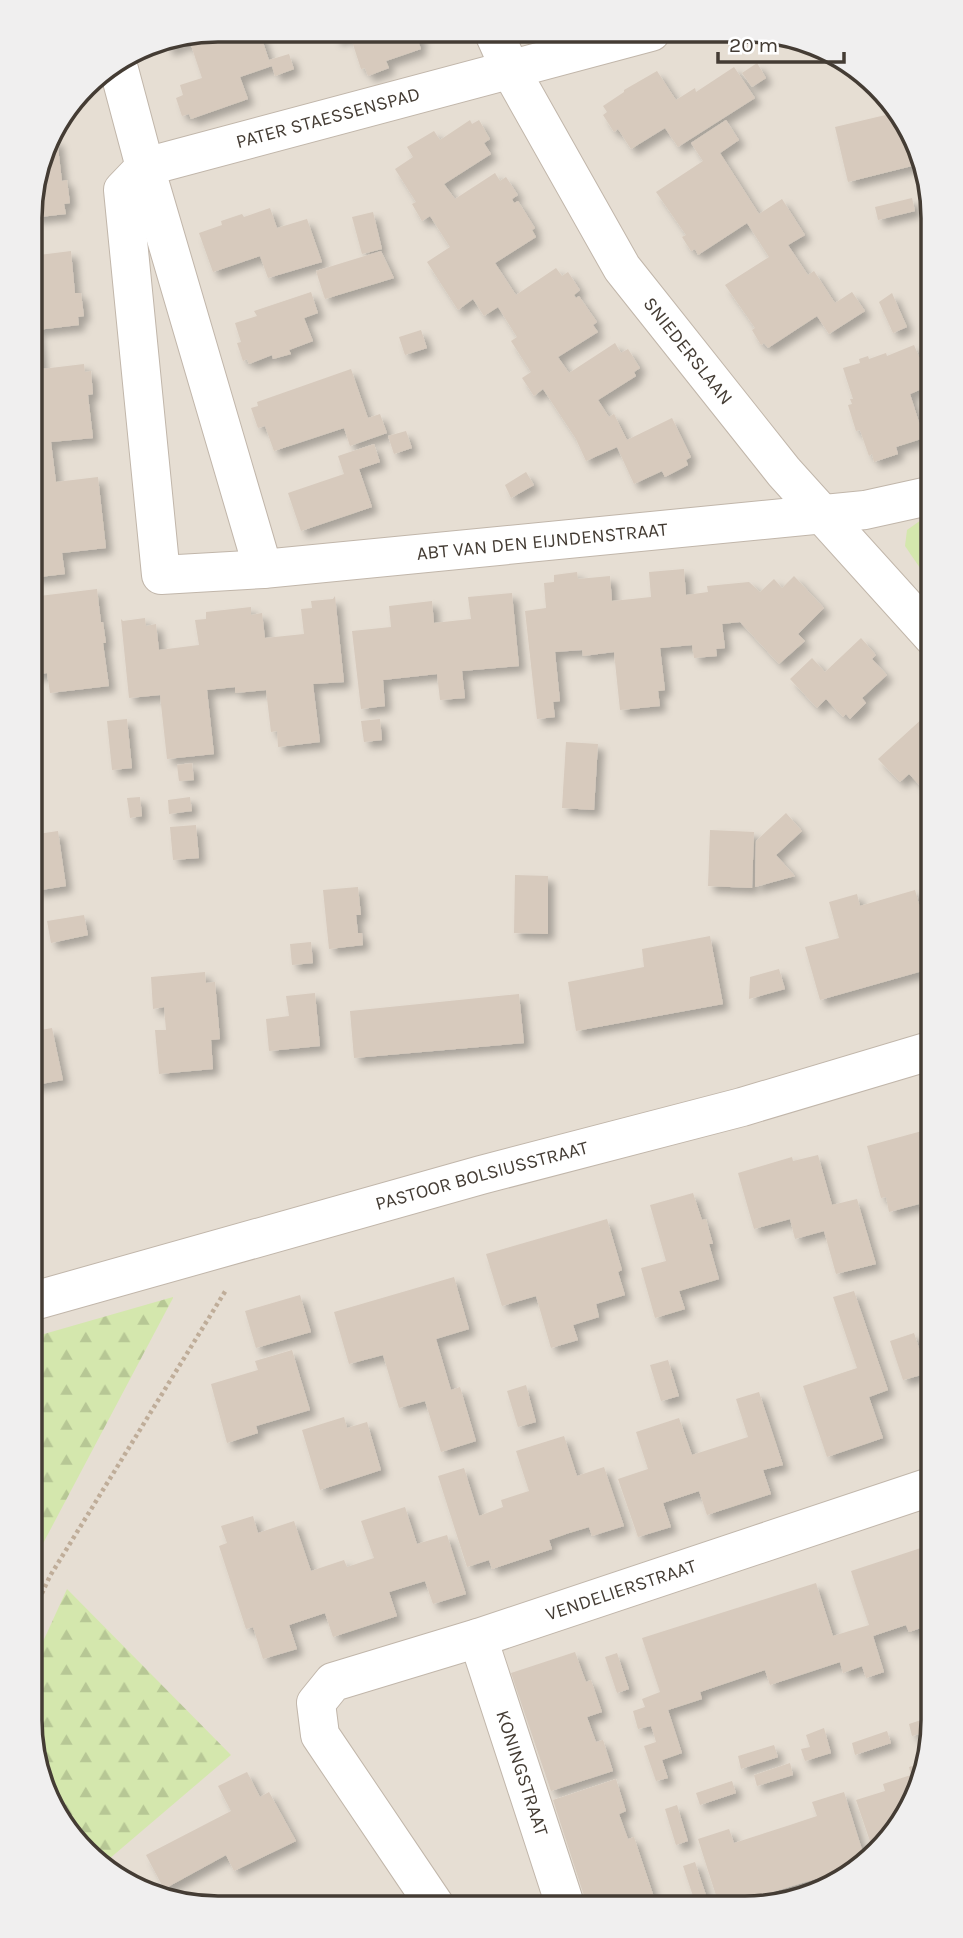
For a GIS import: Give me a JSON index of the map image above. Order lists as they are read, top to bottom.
{
  "streets": {
    "street": [
      "PATER STAESSENSPAD",
      "SNIEDERSLAAN",
      "ABT VAN DEN EIJNDENSTRAAT",
      "PASTOOR BOLSIUSSTRAAT",
      "VENDELIERSTRAAT",
      "KONINGSTRAAT"
    ]
  },
  "crossings": [
    ["PATER STAESSENSPAD", "SNIEDERSLAAN"],
    ["PATER STAESSENSPAD", "ABT VAN DEN EIJNDENSTRAAT"],
    ["SNIEDERSLAAN", "ABT VAN DEN EIJNDENSTRAAT"],
    ["VENDELIERSTRAAT", "KONINGSTRAAT"]
  ],
  "scale_bar": "20 m"
}
